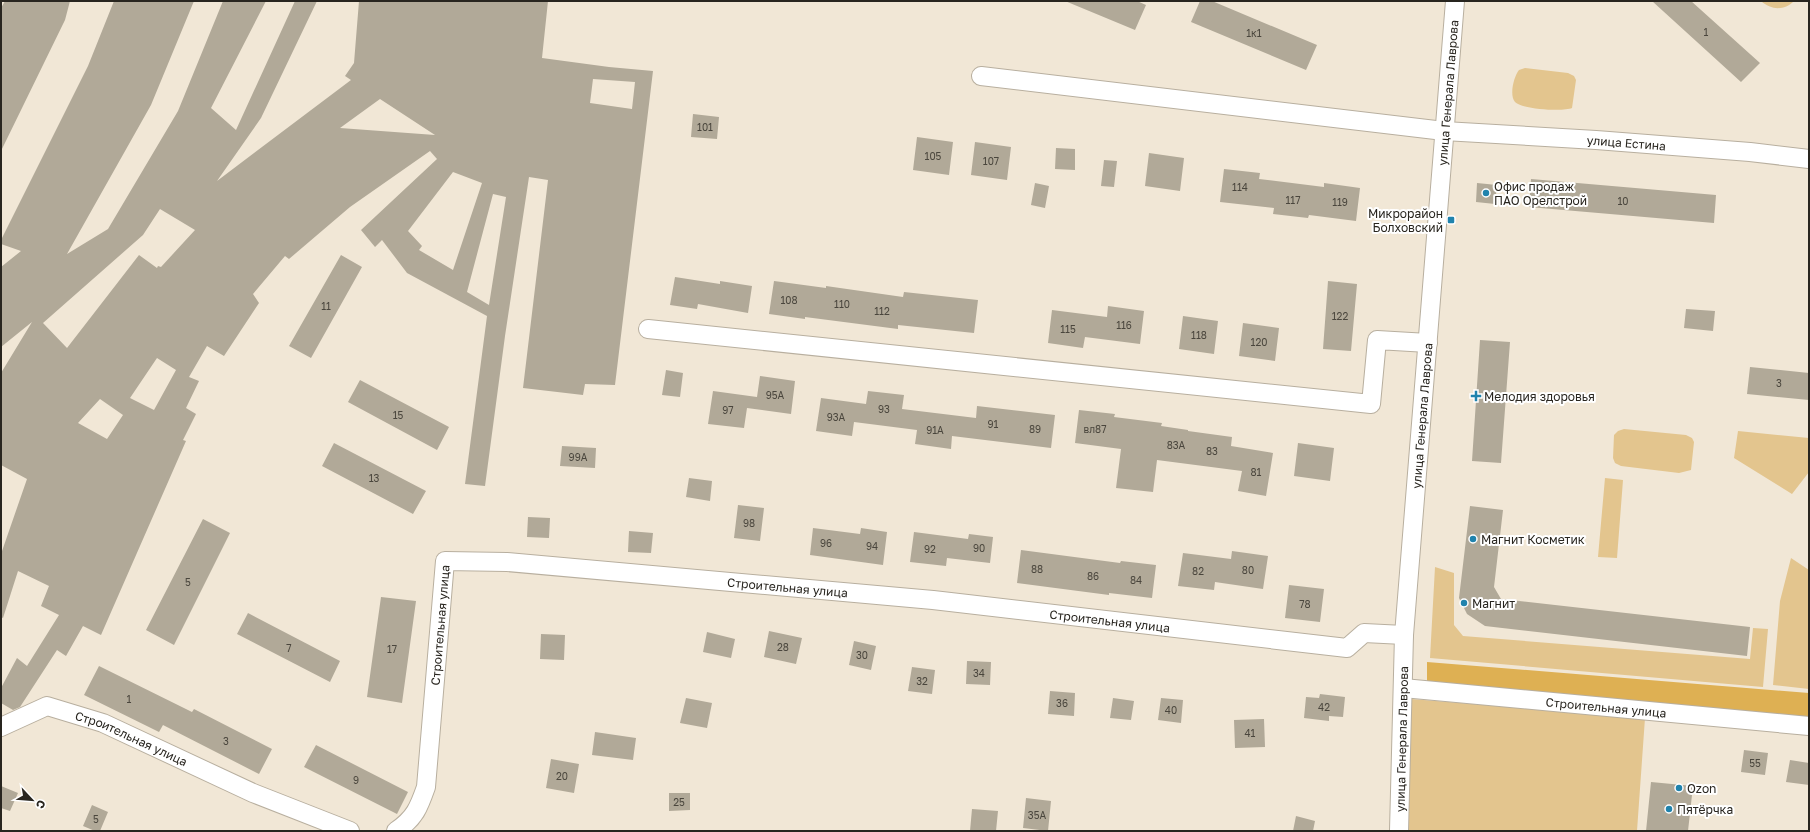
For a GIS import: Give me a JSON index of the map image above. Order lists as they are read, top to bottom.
{
  "streets": {
    "street": ["улица Генерала Лаврова", "улица Естина", "Строительная улица"]
  },
  "crossings": [
    ["улица Генерала Лаврова", "улица Естина"],
    ["улица Генерала Лаврова", "Строительная улица"]
  ],
  "places": {
    "other": [
      "Офис продаж ПАО Орелстрой",
      "Магнит Косметик",
      "Магнит",
      "Ozon",
      "Пятёрчка"
    ],
    "transit": ["Микрорайон Болховский"],
    "health": ["Мелодия здоровья"]
  },
  "house_numbers": [
    "1",
    "1к1",
    "101",
    "105",
    "107",
    "114",
    "117",
    "10",
    "119",
    "108",
    "110",
    "11",
    "112",
    "122",
    "116",
    "115",
    "118",
    "120",
    "3",
    "95А",
    "93",
    "97",
    "15",
    "93А",
    "91",
    "89",
    "вл87",
    "91А",
    "83А",
    "83",
    "99А",
    "81",
    "13",
    "98",
    "96",
    "94",
    "90",
    "92",
    "88",
    "80",
    "82",
    "86",
    "84",
    "5",
    "78",
    "28",
    "7",
    "17",
    "30",
    "34",
    "32",
    "1",
    "36",
    "42",
    "40",
    "41",
    "3",
    "55",
    "20",
    "9",
    "25",
    "35А",
    "5"
  ],
  "north": "bottom right"
}
